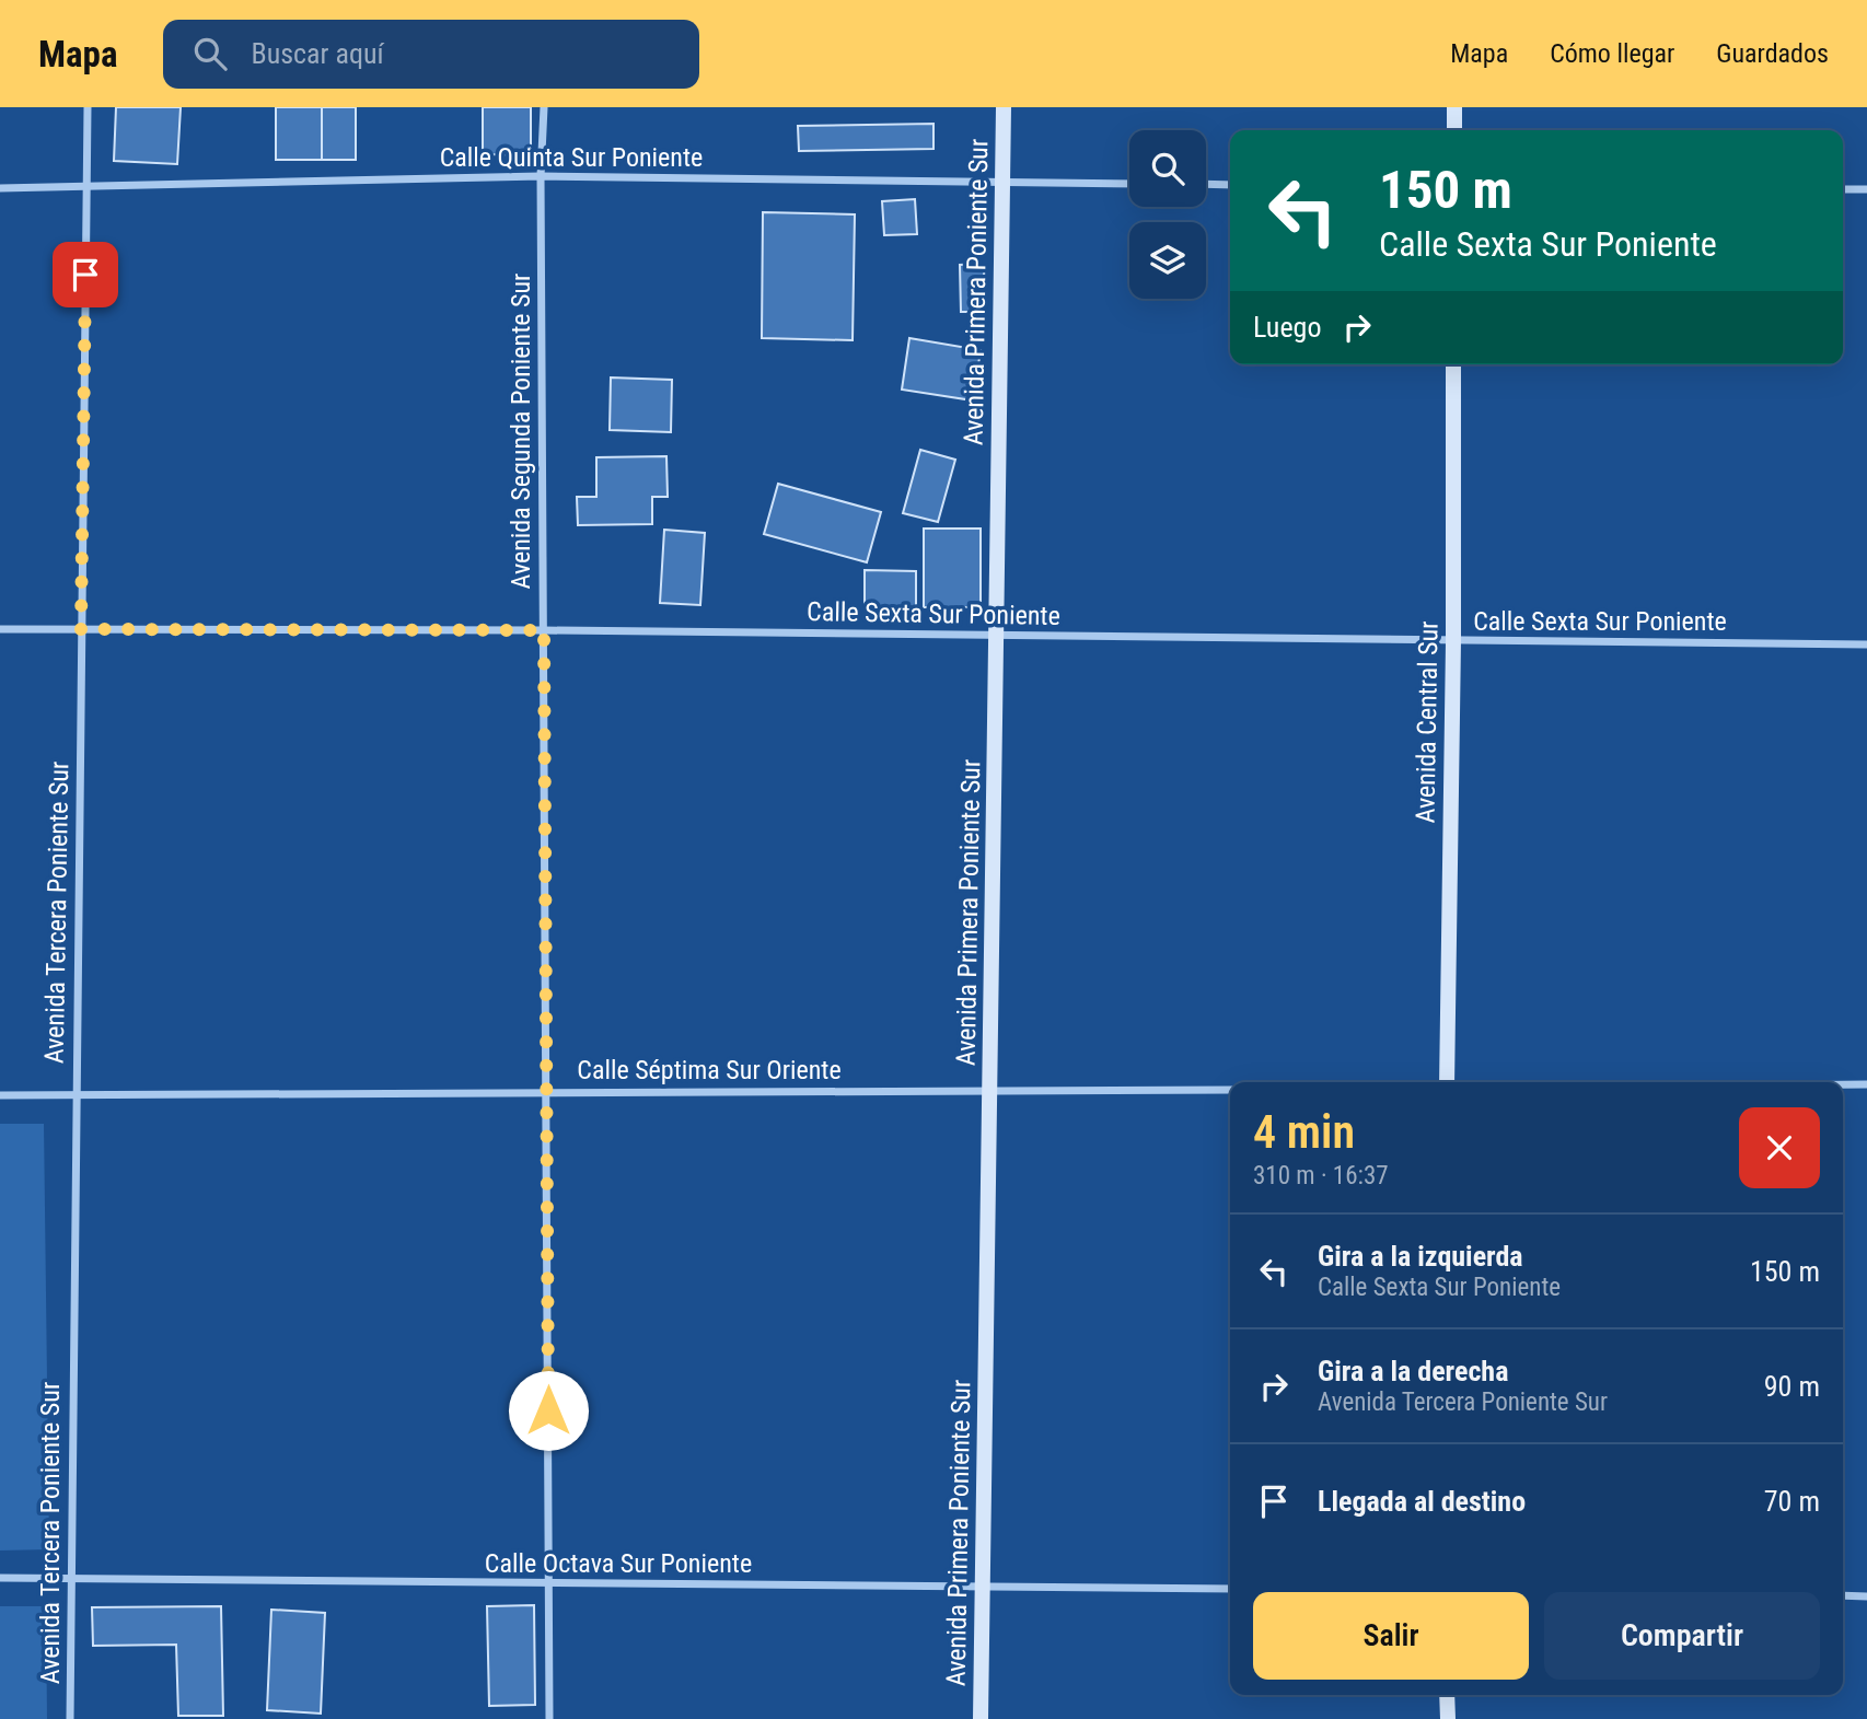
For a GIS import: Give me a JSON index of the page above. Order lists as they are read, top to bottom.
{
  "streets": {
    "street": [
      "Calle Quinta Sur Poniente",
      "Avenida Primera Poniente Sur",
      "Avenida Segunda Poniente Sur",
      "Calle Sexta Sur Poniente",
      "Avenida Central Sur",
      "Avenida Tercera Poniente Sur",
      "Calle Séptima Sur Oriente",
      "Calle Octava Sur Poniente"
    ]
  },
  "crossings": [
    ["Calle Quinta Sur Poniente", "Avenida Primera Poniente Sur"],
    ["Calle Quinta Sur Poniente", "Avenida Segunda Poniente Sur"],
    ["Calle Quinta Sur Poniente", "Avenida Tercera Poniente Sur"],
    ["Avenida Primera Poniente Sur", "Calle Sexta Sur Poniente"],
    ["Avenida Primera Poniente Sur", "Calle Séptima Sur Oriente"],
    ["Avenida Primera Poniente Sur", "Calle Octava Sur Poniente"],
    ["Avenida Segunda Poniente Sur", "Calle Sexta Sur Poniente"],
    ["Avenida Segunda Poniente Sur", "Calle Séptima Sur Oriente"],
    ["Avenida Segunda Poniente Sur", "Calle Octava Sur Poniente"],
    ["Calle Sexta Sur Poniente", "Avenida Central Sur"],
    ["Calle Sexta Sur Poniente", "Avenida Tercera Poniente Sur"],
    ["Avenida Tercera Poniente Sur", "Calle Séptima Sur Oriente"],
    ["Avenida Tercera Poniente Sur", "Calle Octava Sur Poniente"]
  ],
  "page": {
    "header": "Mapa",
    "search": "Buscar aquí",
    "nav": ["Mapa", "Cómo llegar", "Guardados"],
    "turn": ["150 m", "Calle Sexta Sur Poniente"],
    "then": "Luego",
    "heading": ["4 min", "310 m · 16:37"],
    "list": [
      {
        "name": "Gira a la izquierda",
        "note": "Calle Sexta Sur Poniente",
        "value": "150 m"
      },
      {
        "name": "Gira a la derecha",
        "note": "Avenida Tercera Poniente Sur",
        "value": "90 m"
      },
      {
        "name": "Llegada al destino",
        "value": "70 m"
      }
    ],
    "buttons": ["Salir", "Compartir"]
  }
}
